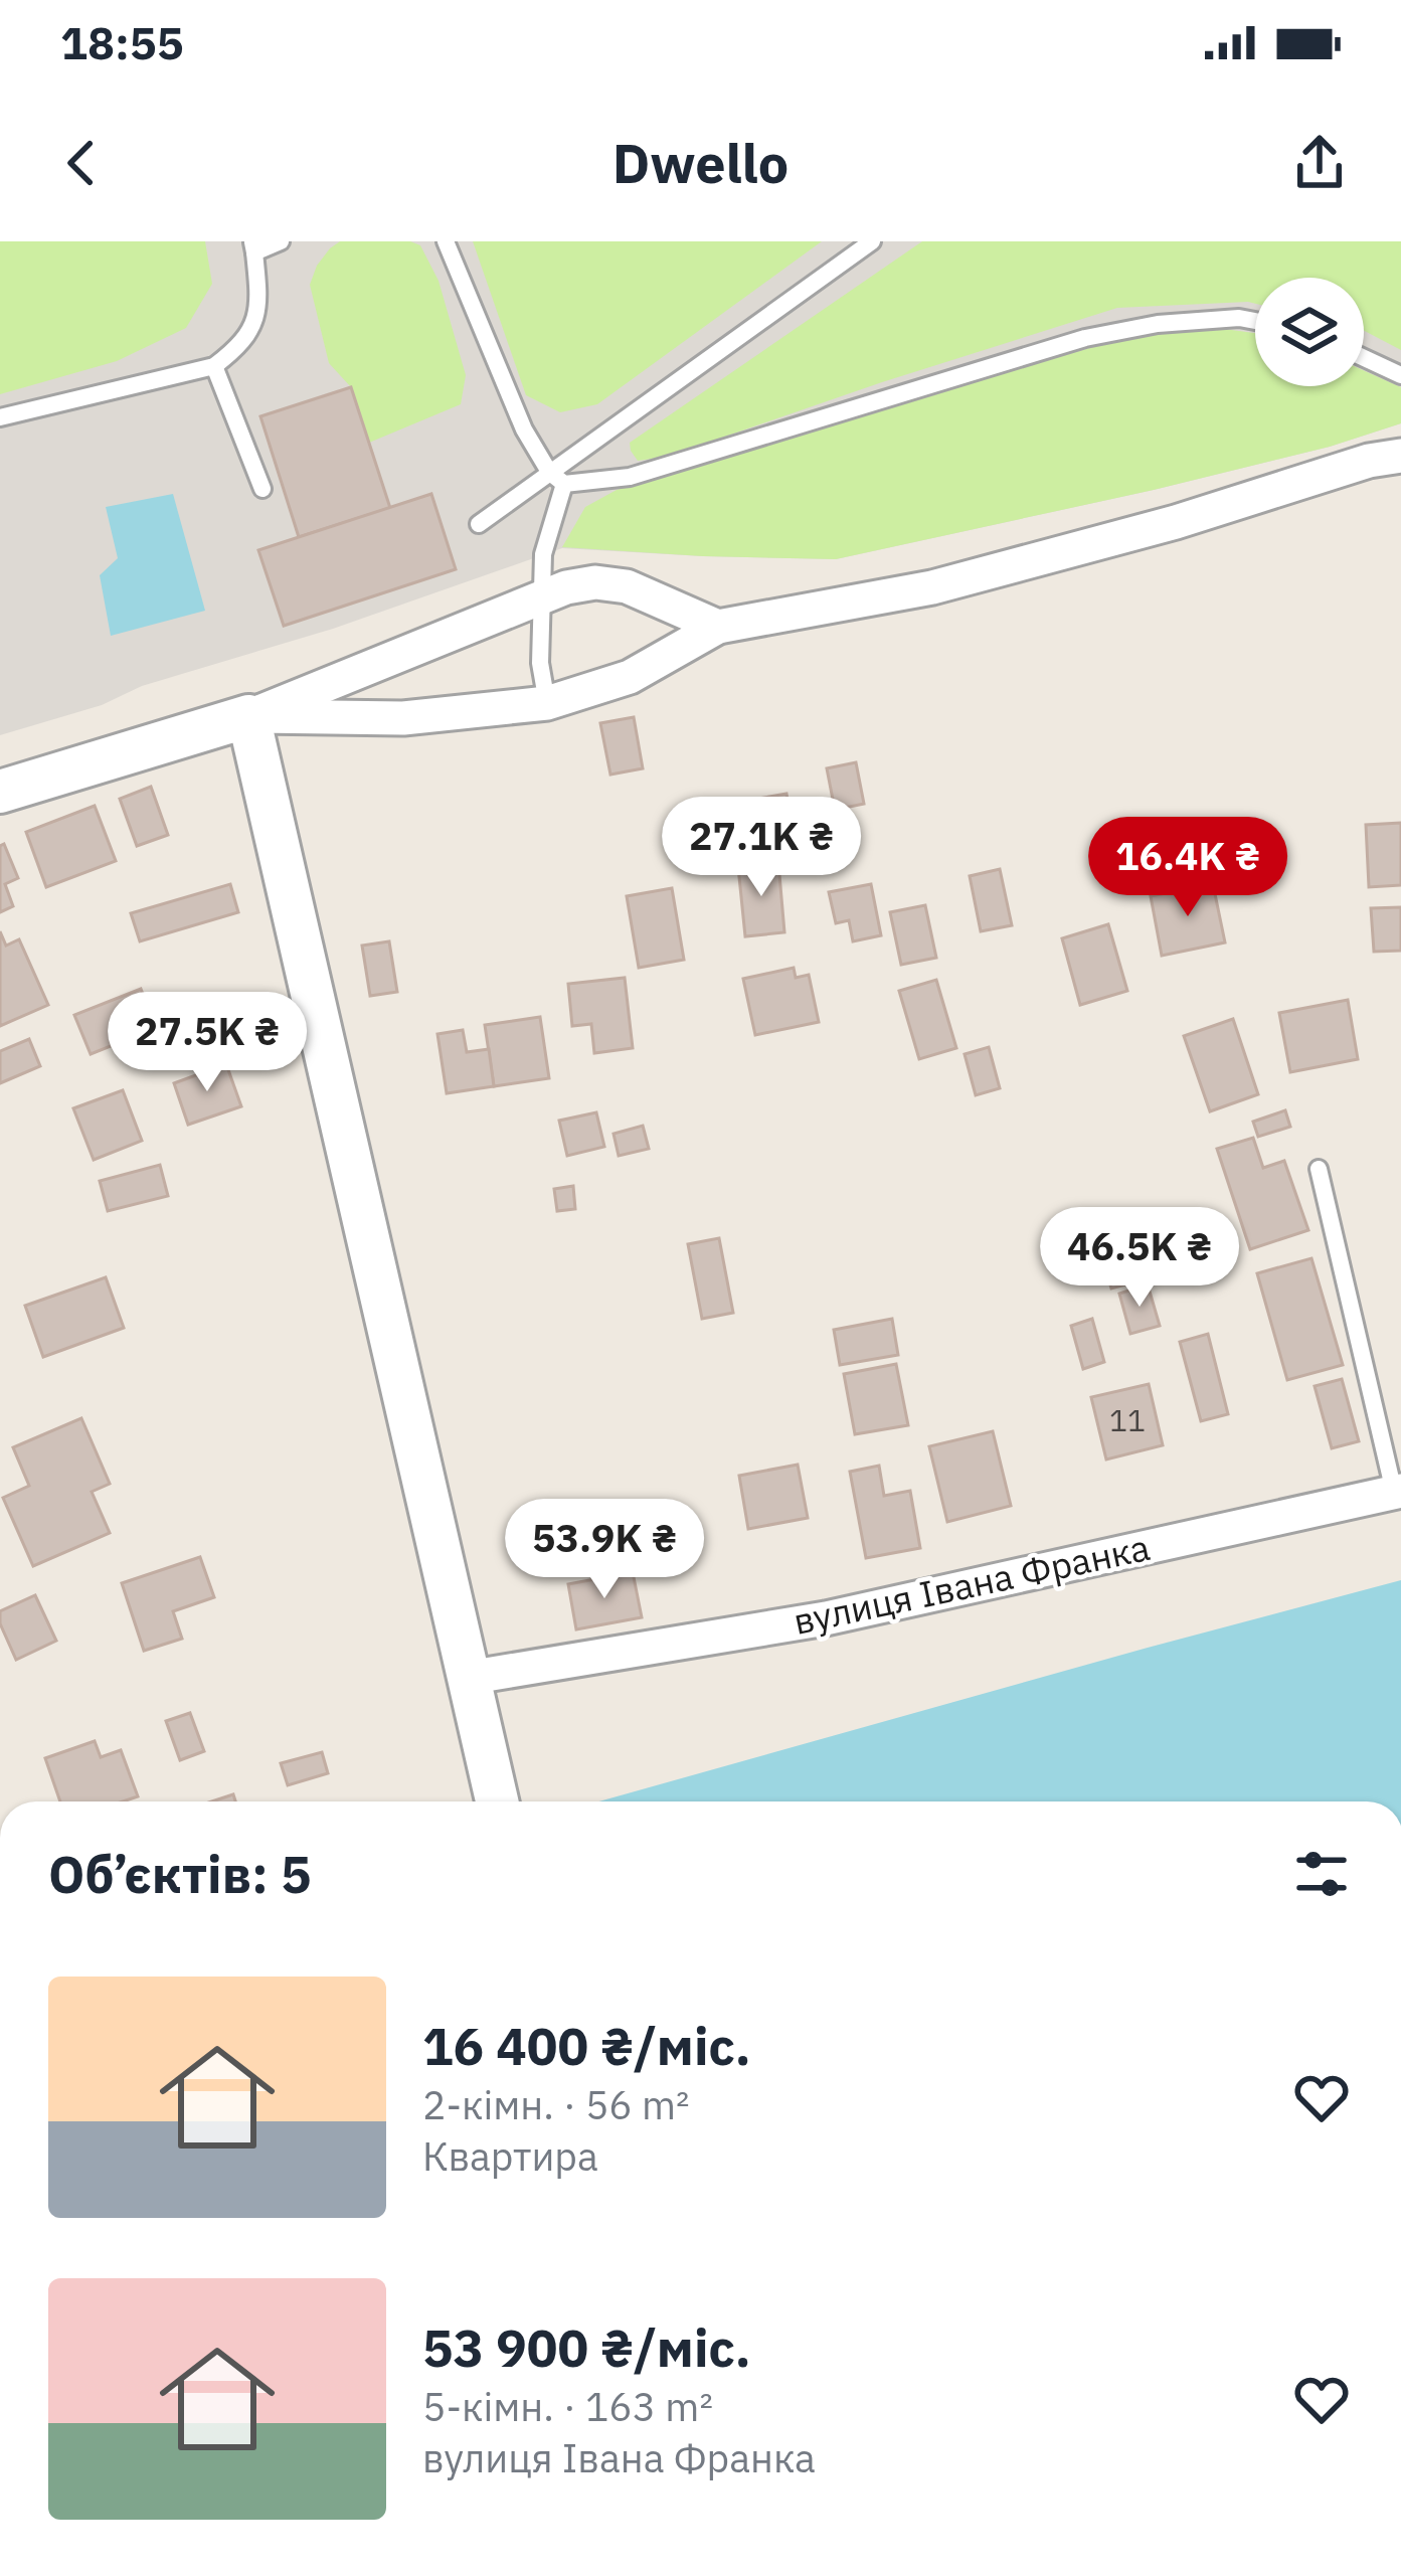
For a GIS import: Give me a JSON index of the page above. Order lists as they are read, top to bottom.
{
  "streets": {
    "street": ["вулиця Івана Франка"]
  },
  "house_numbers": ["11"],
  "page": {
    "status": "18:55",
    "header": "Dwello",
    "price": [
      "27.1K ₴",
      "16.4K ₴",
      "27.5K ₴",
      "46.5K ₴",
      "53.9K ₴"
    ],
    "heading": "Об’єктів: 5",
    "list": [
      {
        "name": "16 400 ₴/міс.",
        "note": "2-кімн. · 56 m² · Квартира"
      },
      {
        "name": "53 900 ₴/міс.",
        "note": "5-кімн. · 163 m² · вулиця Івана Франка"
      }
    ]
  }
}
